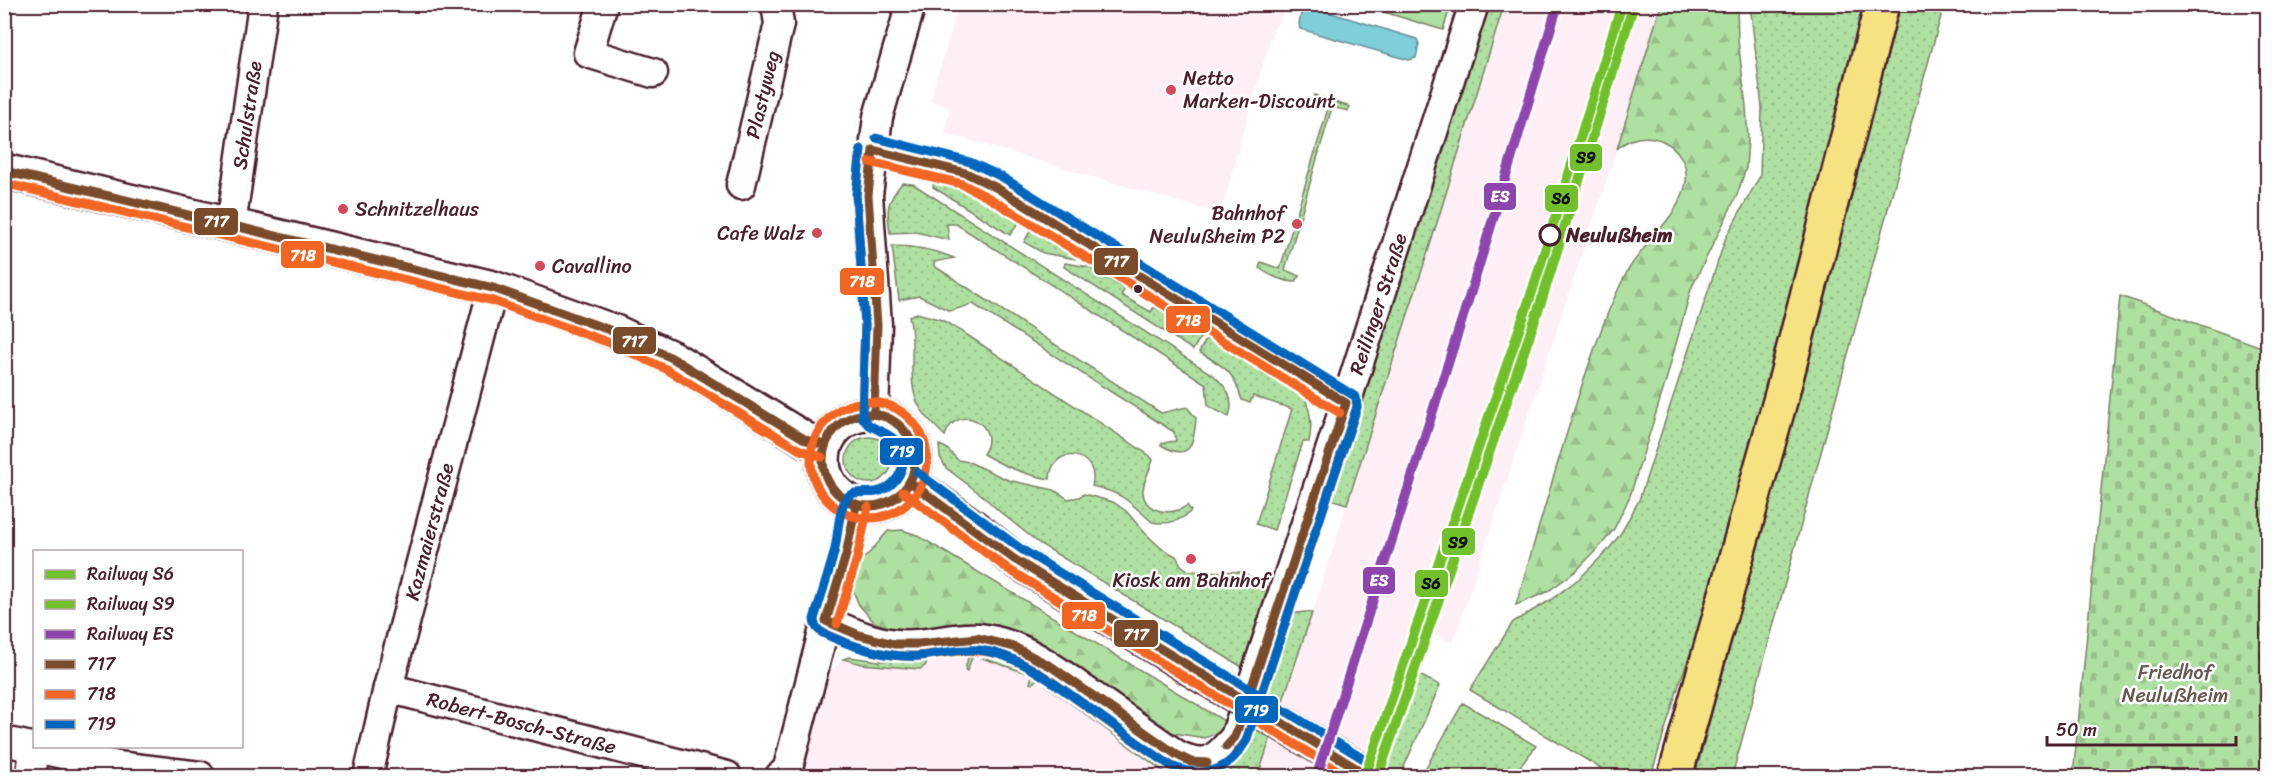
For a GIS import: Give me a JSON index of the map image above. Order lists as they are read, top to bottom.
{
  "streets": {
    "street": [
      "Plastyweg",
      "Schulstraße",
      "Reilinger Straße",
      "Kazmaierstraße",
      "Robert-Bosch-Straße"
    ]
  },
  "crossings": [
    ["Kazmaierstraße", "Robert-Bosch-Straße"]
  ],
  "parks": ["Friedhof Neulußheim"],
  "places": [
    "Netto Marken-Discount",
    "Schnitzelhaus",
    "Bahnhof Neulußheim P2",
    "Cafe Walz",
    "Neulußheim",
    "Cavallino",
    "Kiosk am Bahnhof"
  ],
  "lines": [
    "rail line S6",
    "rail line ES",
    "rail line S9",
    "transit line 719",
    "transit line 718",
    "transit line 717"
  ],
  "legend": [
    "Railway S6",
    "Railway S9",
    "Railway ES",
    "717",
    "718",
    "719"
  ],
  "scale_bar": "50 m"
}
